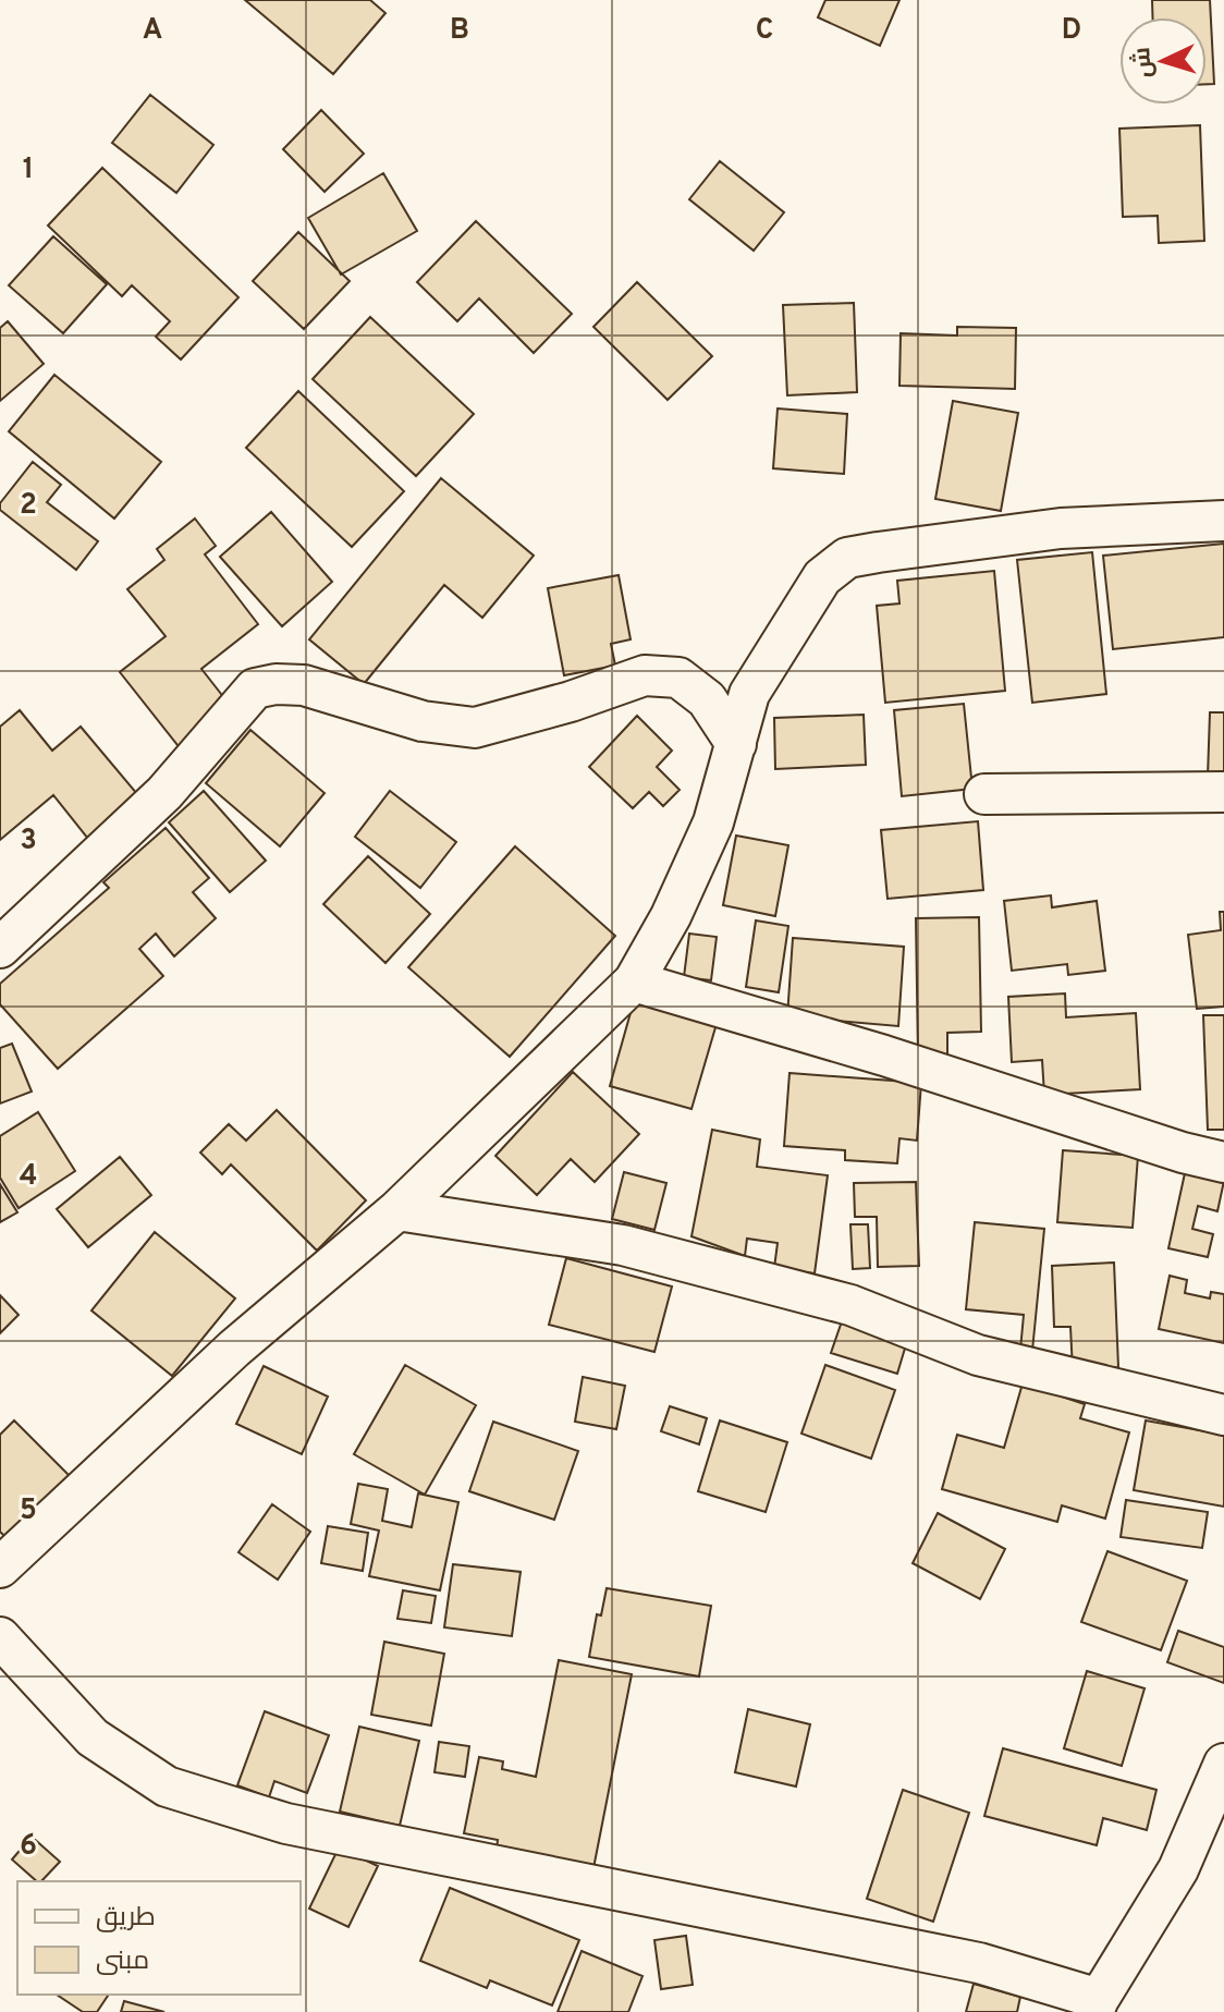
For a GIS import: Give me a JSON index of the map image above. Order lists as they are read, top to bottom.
{
  "legend": ["طريق", "مبنى"],
  "north": "left",
  "grid": {
    "columns": [
      "A",
      "B",
      "C",
      "D"
    ],
    "rows": [
      "1",
      "2",
      "3",
      "4",
      "5",
      "6"
    ]
  }
}
